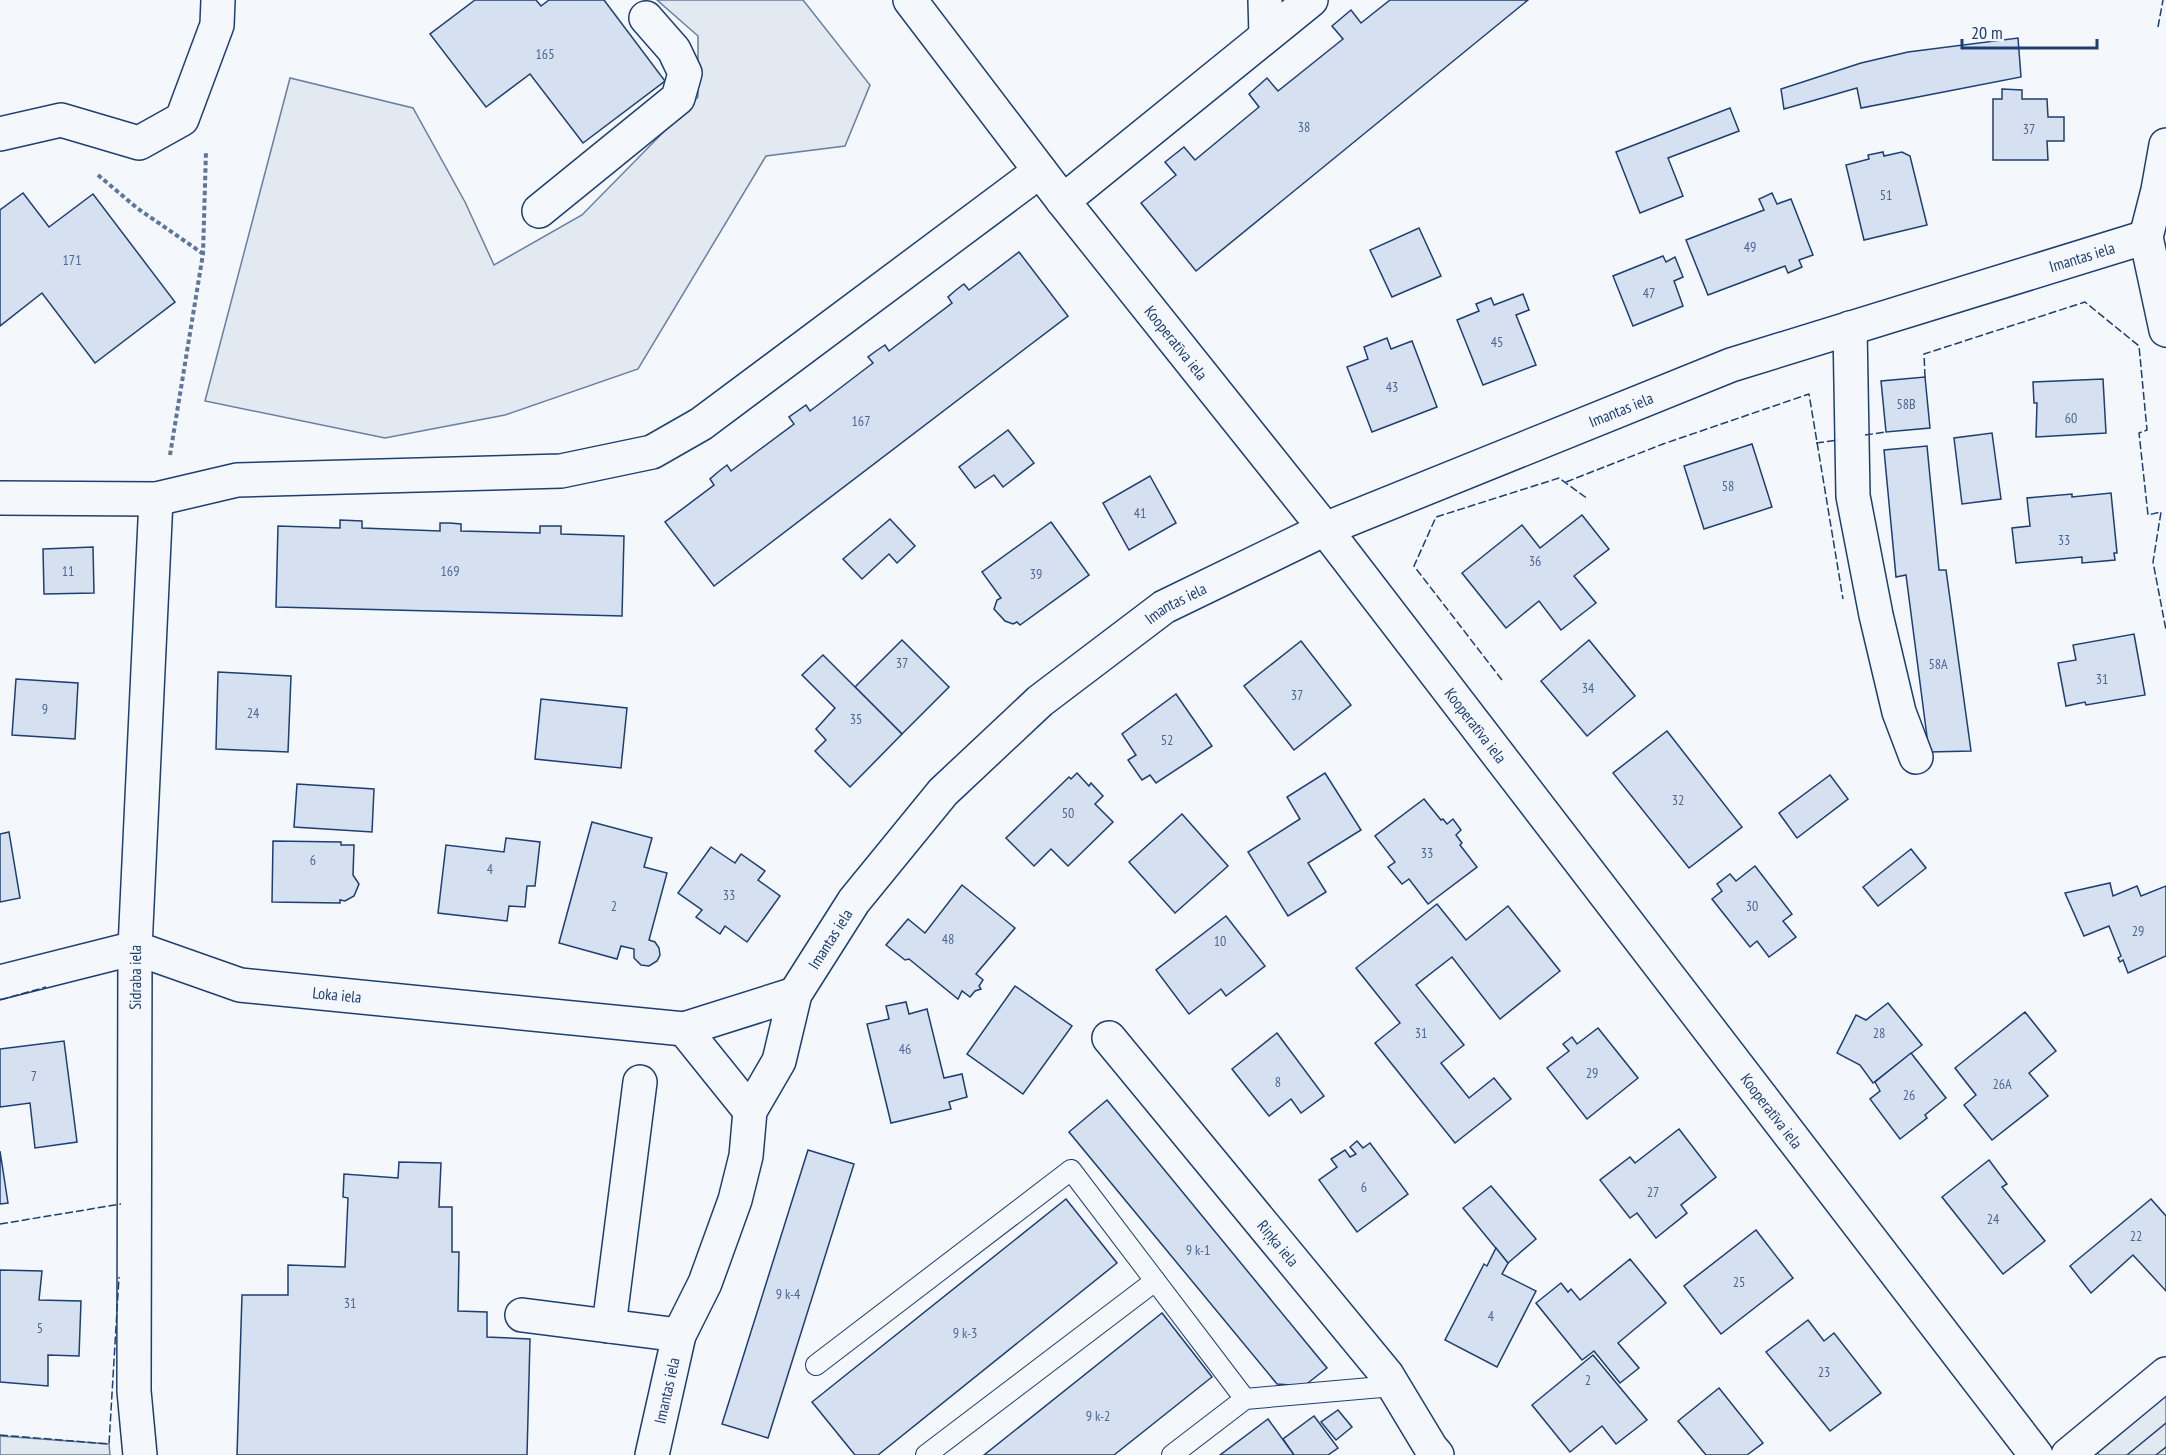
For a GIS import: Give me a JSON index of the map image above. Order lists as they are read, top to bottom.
{
  "streets": {
    "street": [
      "Imantas iela",
      "Kooperatīva iela",
      "Sidraba iela",
      "Loka iela",
      "Riņķa iela"
    ]
  },
  "crossings": [
    ["Imantas iela", "Kooperatīva iela"],
    ["Imantas iela", "Loka iela"],
    ["Sidraba iela", "Loka iela"]
  ],
  "house_numbers": [
    "165",
    "38",
    "37",
    "51",
    "49",
    "171",
    "47",
    "45",
    "43",
    "58B",
    "60",
    "167",
    "58",
    "41",
    "33",
    "36",
    "11",
    "169",
    "39",
    "37",
    "58A",
    "31",
    "34",
    "37",
    "9",
    "24",
    "35",
    "52",
    "32",
    "50",
    "33",
    "6",
    "4",
    "33",
    "2",
    "30",
    "29",
    "48",
    "10",
    "31",
    "28",
    "46",
    "29",
    "7",
    "8",
    "26A",
    "26",
    "6",
    "27",
    "24",
    "22",
    "9 k-1",
    "25",
    "9 k-4",
    "31",
    "4",
    "5",
    "9 k-3",
    "23",
    "2",
    "9 k-2"
  ],
  "scale_bar": "20 m"
}
